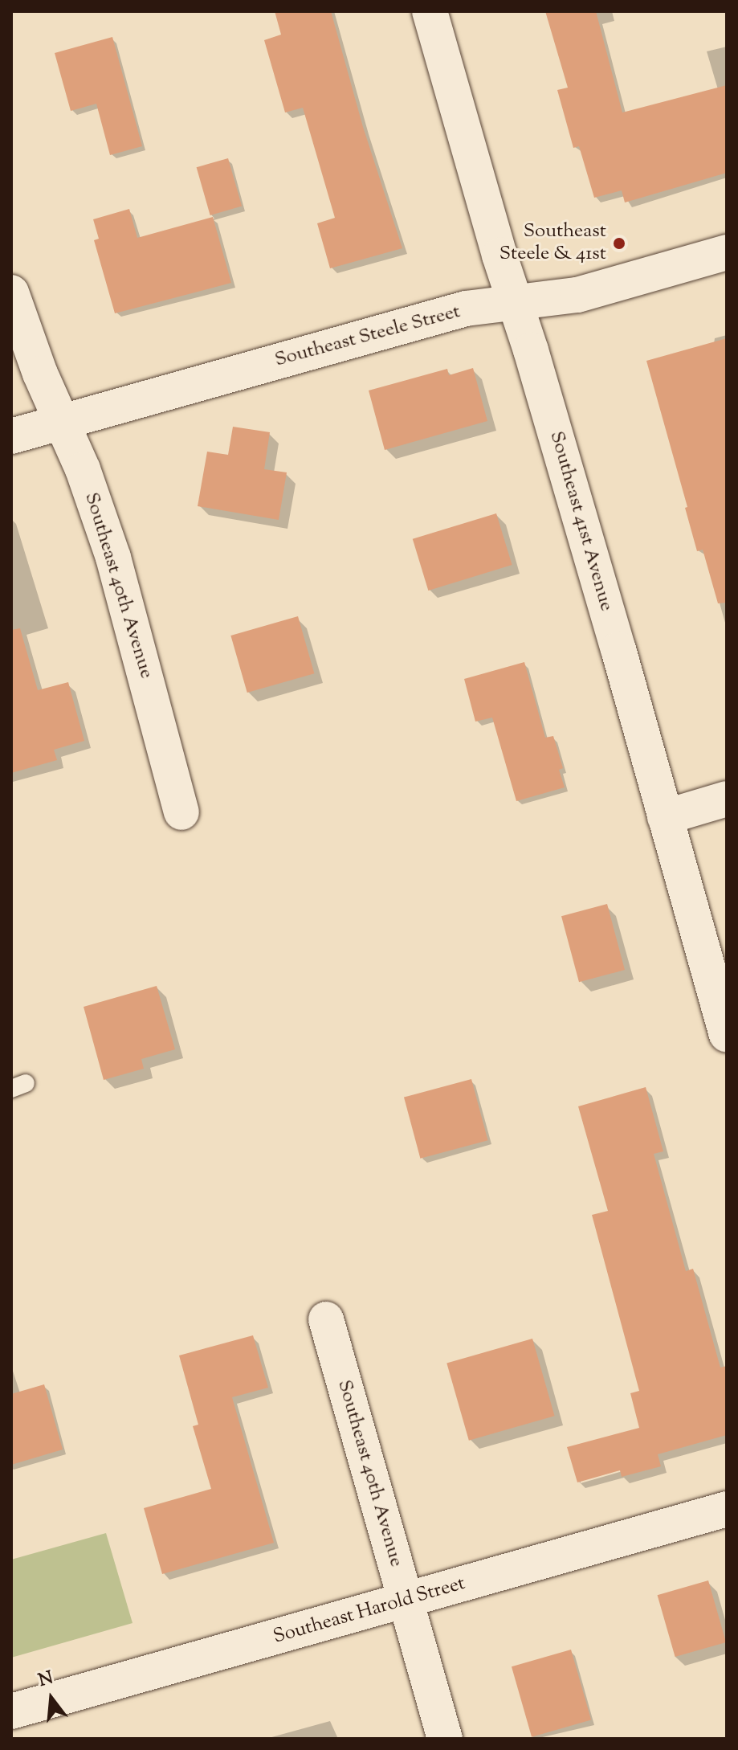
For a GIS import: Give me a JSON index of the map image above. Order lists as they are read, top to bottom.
{
  "streets": {
    "street": [
      "Southeast Steele Street",
      "Southeast 41st Avenue",
      "Southeast 40th Avenue",
      "Southeast Harold Street"
    ]
  },
  "crossings": [
    ["Southeast Steele Street", "Southeast 41st Avenue"],
    ["Southeast Steele Street", "Southeast 40th Avenue"],
    ["Southeast 40th Avenue", "Southeast Harold Street"]
  ],
  "places": ["Southeast Steele & 41st"],
  "north": "top"
}
